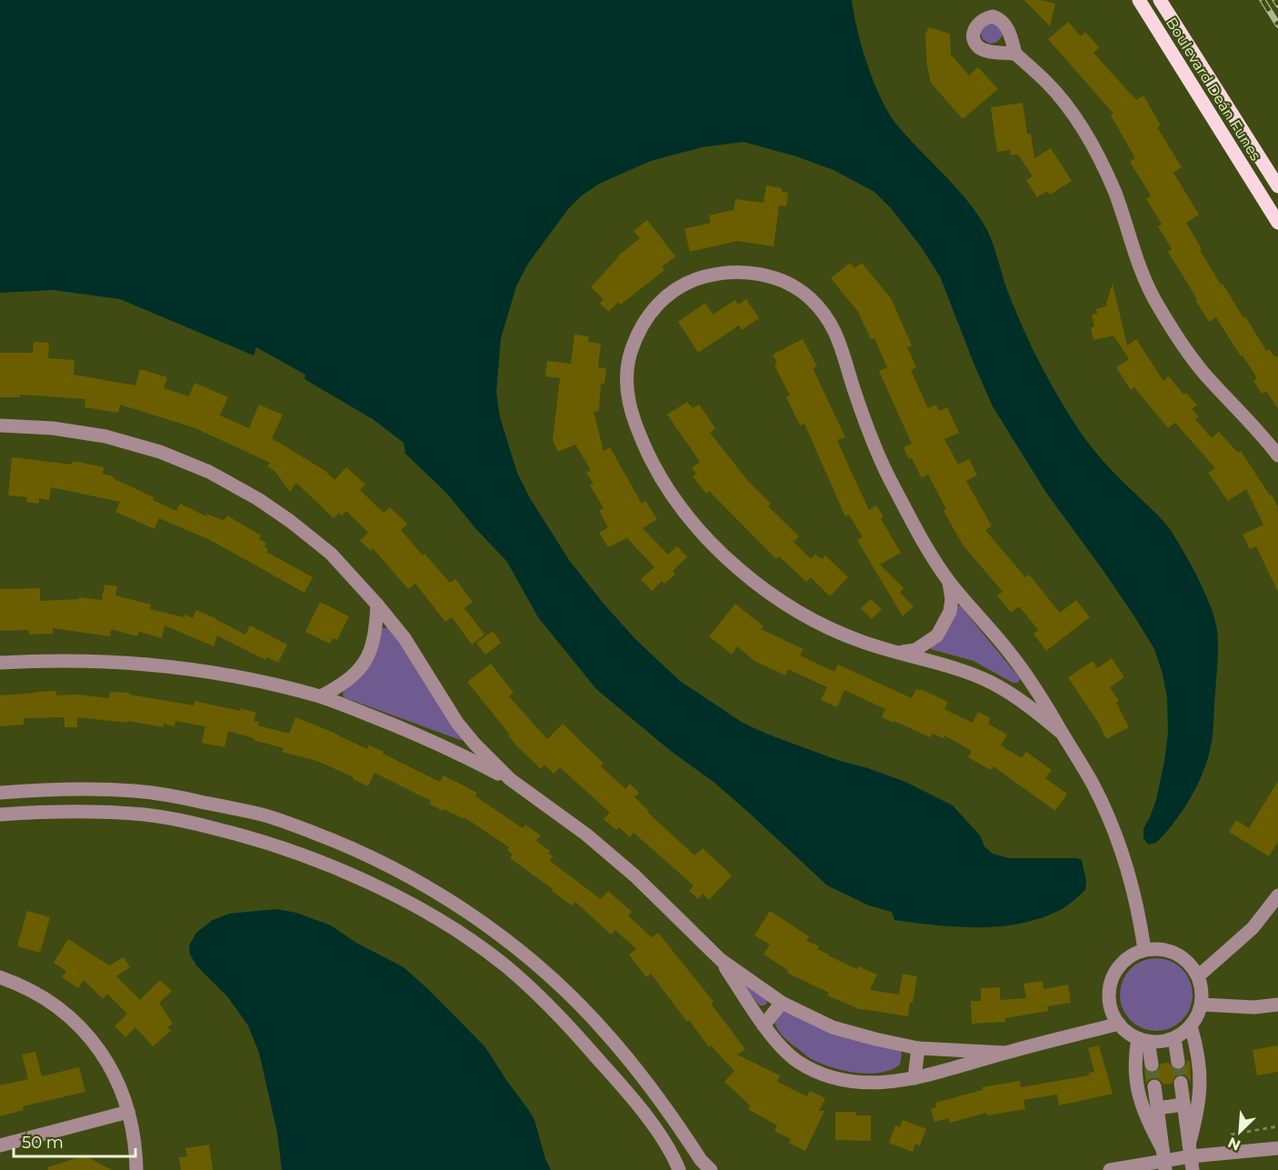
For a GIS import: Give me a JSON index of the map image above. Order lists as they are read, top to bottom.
{
  "streets": {
    "main road": ["Boulevard Deán Funes"]
  },
  "scale_bar": "50 m",
  "north": "bottom left"
}
